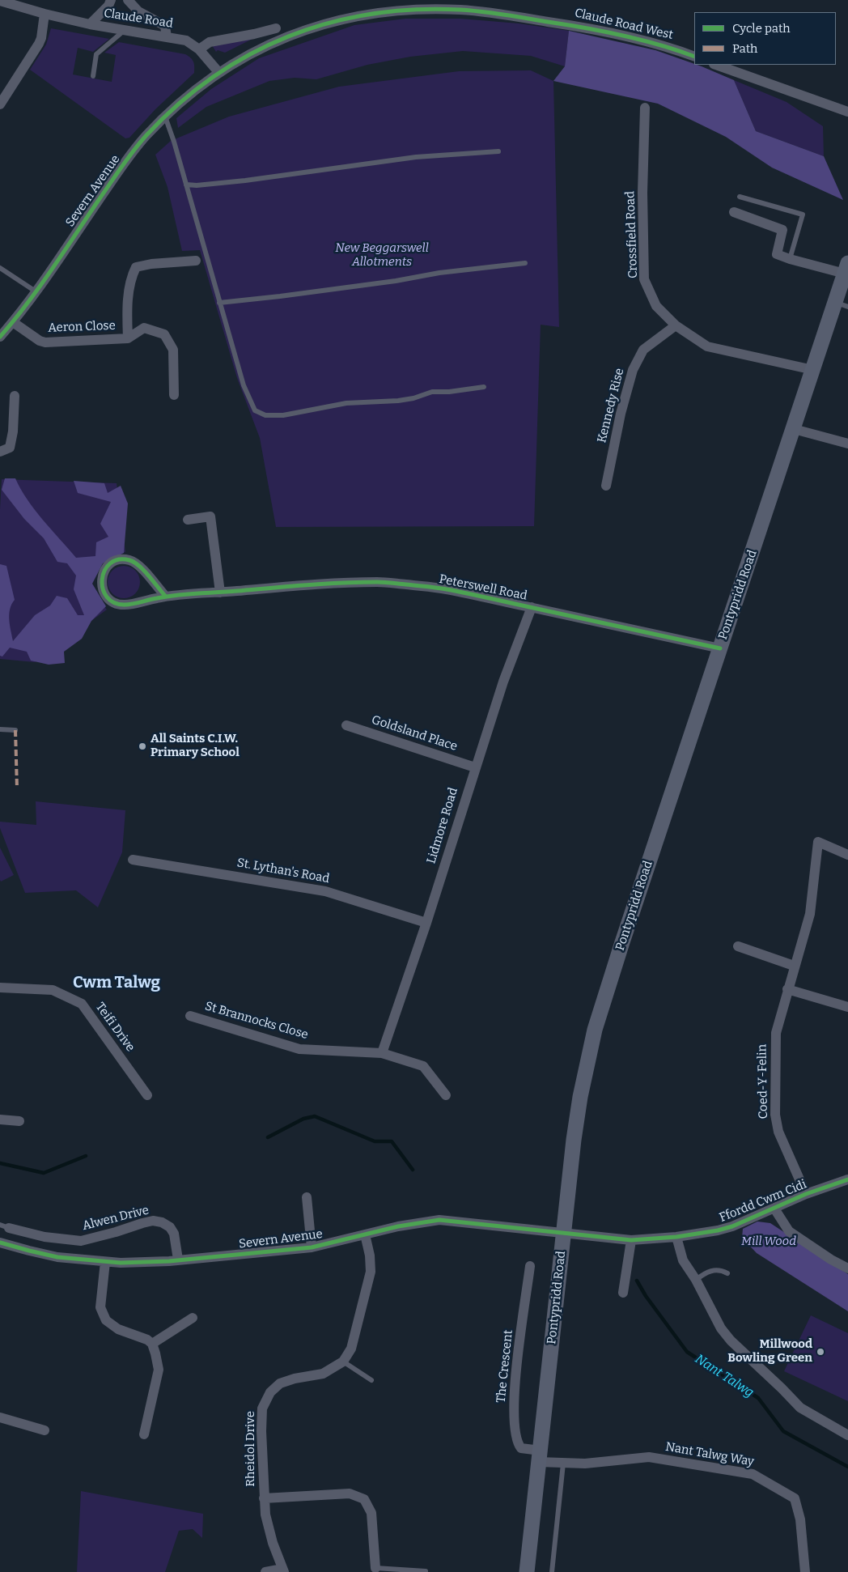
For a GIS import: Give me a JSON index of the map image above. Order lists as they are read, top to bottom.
{
  "streets": {
    "main road": ["Pontypridd Road"],
    "street": [
      "Claude Road",
      "Claude Road West",
      "Severn Avenue",
      "Crossfield Road",
      "Aeron Close",
      "Kennedy Rise",
      "Peterswell Road",
      "Goldsland Place",
      "Lidmore Road",
      "St. Lythan's Road",
      "St Brannocks Close",
      "Teifi Drive",
      "Coed-Y-Felin",
      "Ffordd Cwm Cidi",
      "Alwen Drive",
      "The Crescent",
      "Rheidol Drive",
      "Nant Talwg Way"
    ]
  },
  "crossings": [
    ["Claude Road", "Claude Road West"],
    ["Claude Road", "Severn Avenue"],
    ["Claude Road West", "Severn Avenue"],
    ["Severn Avenue", "Aeron Close"],
    ["Severn Avenue", "Pontypridd Road"],
    ["Severn Avenue", "Ffordd Cwm Cidi"],
    ["Severn Avenue", "Alwen Drive"],
    ["Severn Avenue", "Rheidol Drive"],
    ["Crossfield Road", "Kennedy Rise"],
    ["Crossfield Road", "Pontypridd Road"],
    ["Peterswell Road", "Pontypridd Road"],
    ["Peterswell Road", "Lidmore Road"],
    ["Pontypridd Road", "Ffordd Cwm Cidi"],
    ["Pontypridd Road", "The Crescent"],
    ["Pontypridd Road", "Nant Talwg Way"],
    ["Goldsland Place", "Lidmore Road"],
    ["Lidmore Road", "St. Lythan's Road"],
    ["Lidmore Road", "St Brannocks Close"],
    ["Coed-Y-Felin", "Ffordd Cwm Cidi"],
    ["The Crescent", "Nant Talwg Way"]
  ],
  "districts": ["Cwm Talwg"],
  "water": ["Nant Talwg"],
  "parks": ["New Beggarswell Allotments", "Mill Wood"],
  "places": ["All Saints C.I.W. Primary School", "Millwood Bowling Green"],
  "legend": ["Cycle path", "Path"]
}
